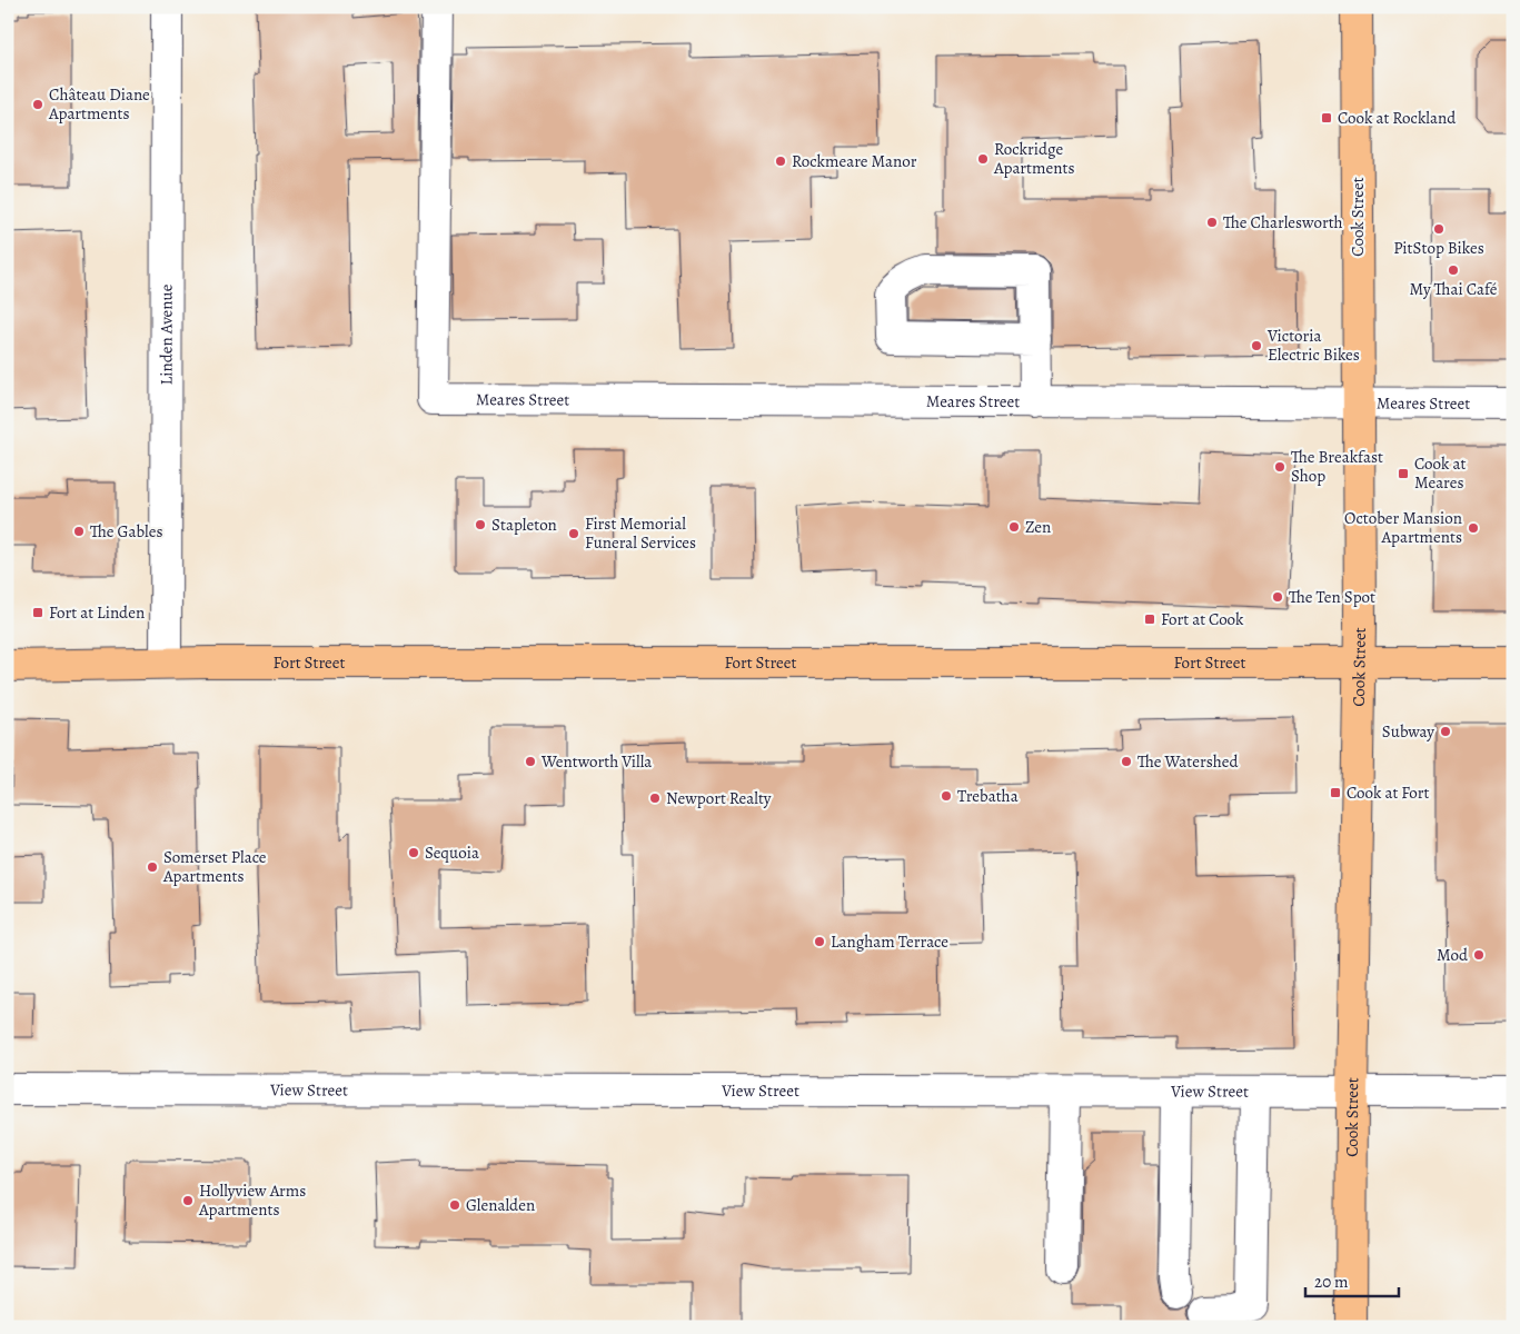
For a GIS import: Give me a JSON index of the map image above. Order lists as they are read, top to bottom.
{
  "streets": {
    "main road": ["Cook Street", "Fort Street"],
    "street": ["Linden Avenue", "Meares Street", "View Street"]
  },
  "crossings": [
    ["Cook Street", "Meares Street"],
    ["Cook Street", "Fort Street"],
    ["Cook Street", "View Street"],
    ["Linden Avenue", "Fort Street"]
  ],
  "places": {
    "other": [
      "Château Diane Apartments",
      "Rockridge Apartments",
      "Rockmeare Manor",
      "The Charlesworth",
      "PitStop Bikes",
      "My Thai Café",
      "Victoria Electric Bikes",
      "The Breakfast Shop",
      "Stapleton",
      "Zen",
      "October Mansion Apartments",
      "The Gables",
      "First Memorial Funeral Services",
      "The Ten Spot",
      "Subway",
      "Wentworth Villa",
      "The Watershed",
      "Trebatha",
      "Newport Realty",
      "Sequoia",
      "Somerset Place Apartments",
      "Langham Terrace",
      "Mod",
      "Hollyview Arms Apartments",
      "Glenalden"
    ],
    "transit": [
      "Cook at Rockland",
      "Cook at Meares",
      "Fort at Linden",
      "Fort at Cook",
      "Cook at Fort"
    ]
  },
  "scale_bar": "20 m"
}
